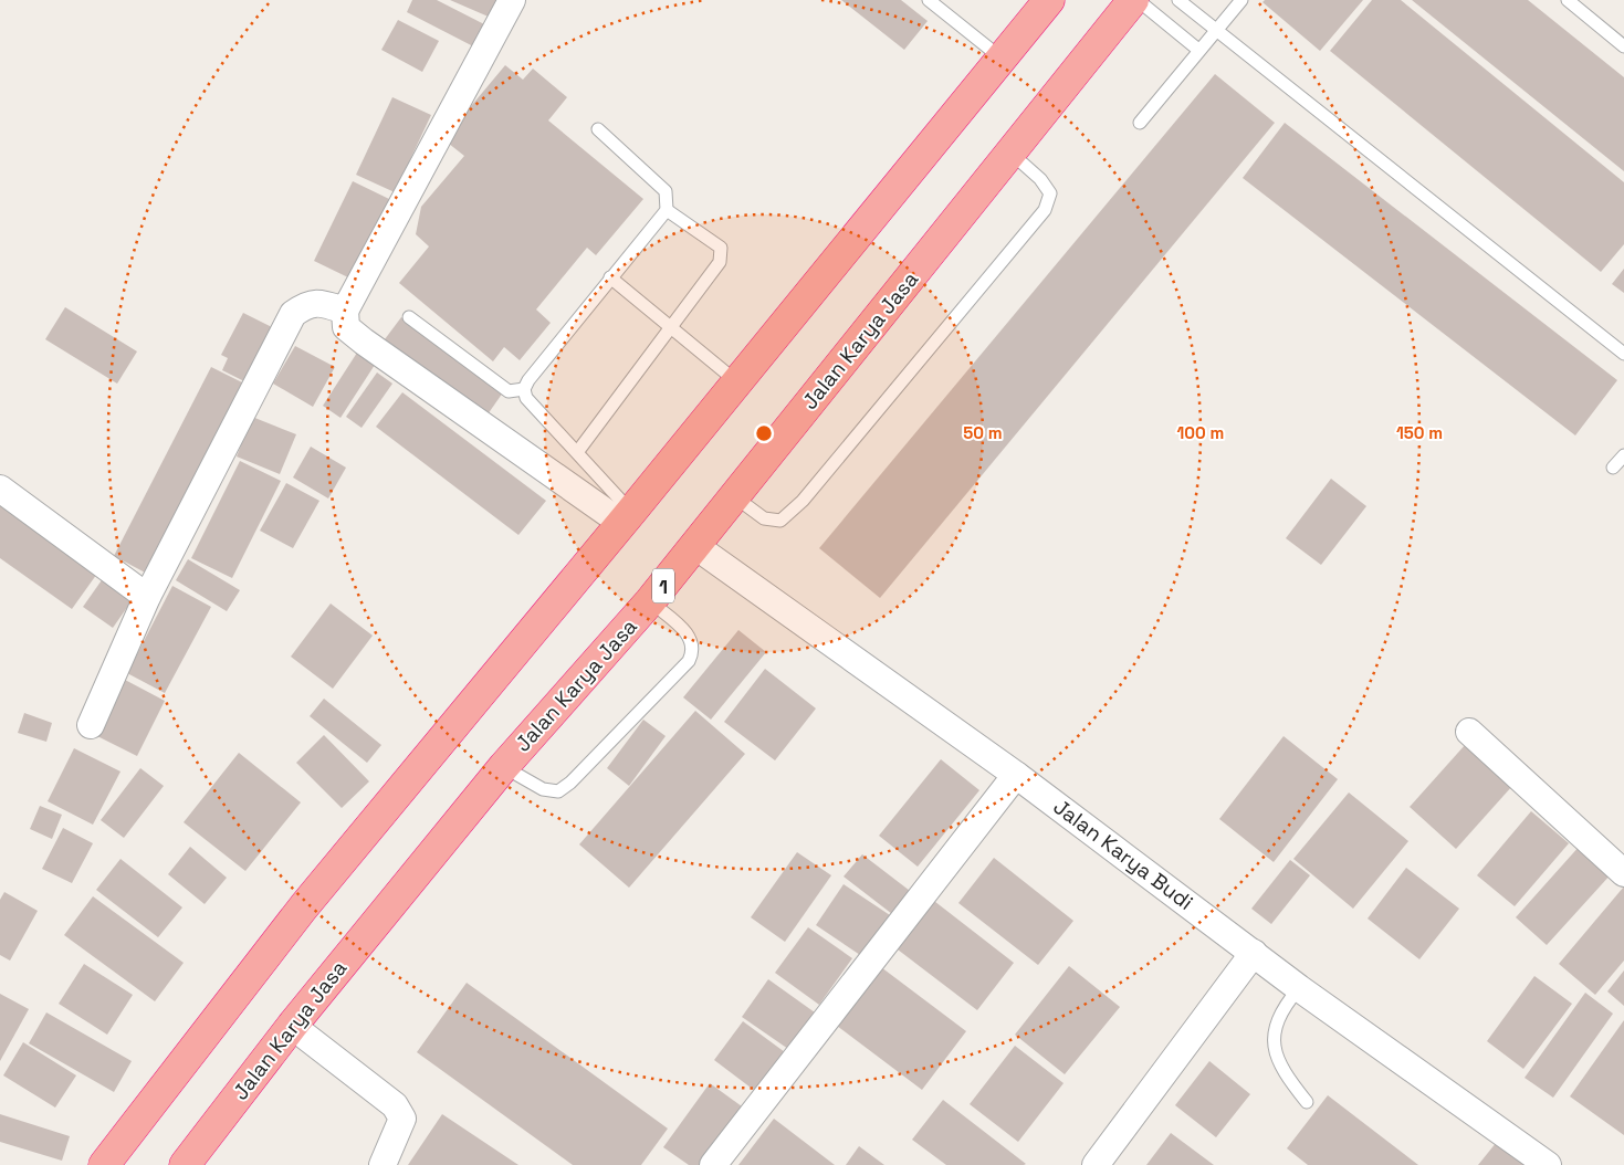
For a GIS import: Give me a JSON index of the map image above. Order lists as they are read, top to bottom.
{
  "streets": {
    "highway": ["Jalan Karya Jasa", "1"],
    "street": ["Jalan Karya Budi"]
  },
  "crossings": [
    ["Jalan Karya Jasa", "Jalan Karya Budi"]
  ],
  "rings": ["50 m", "100 m", "150 m"]
}
